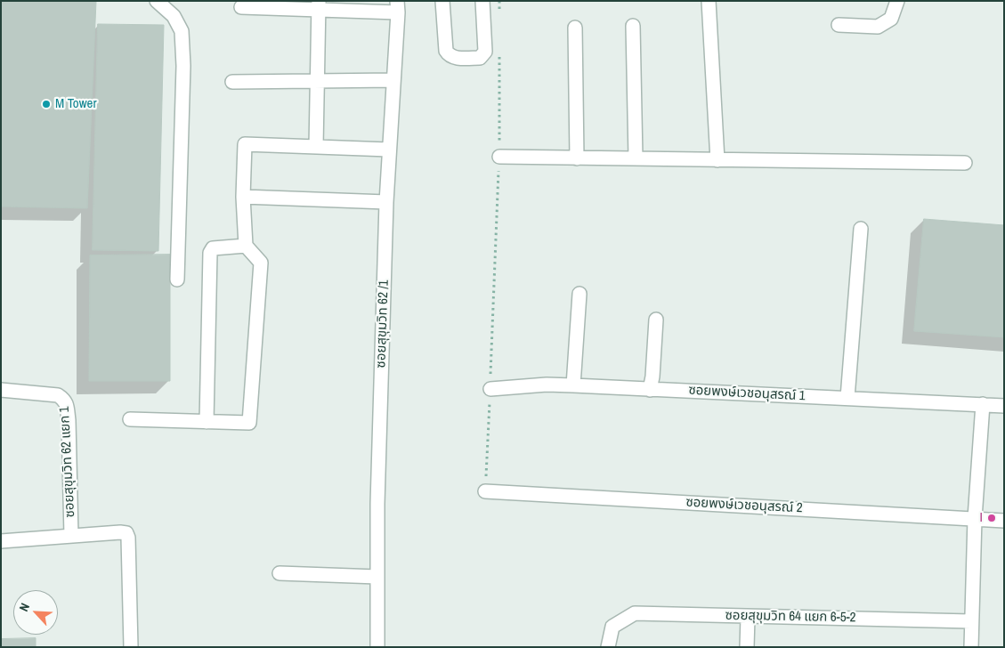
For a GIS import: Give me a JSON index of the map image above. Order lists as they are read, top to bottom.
{
  "streets": {
    "street": [
      "ซอยสุขุมวิท 62 /1",
      "ซอยพงษ์เวชอนุสรณ์ 1",
      "ซอยสุขุมวิท 62 แยก 1",
      "ซอยพงษ์เวชอนุสรณ์ 2",
      "ซอยสุขุมวิท 64 แยก 6-5-2"
    ]
  },
  "places": ["M Tower", "I"],
  "north": "top left"
}
